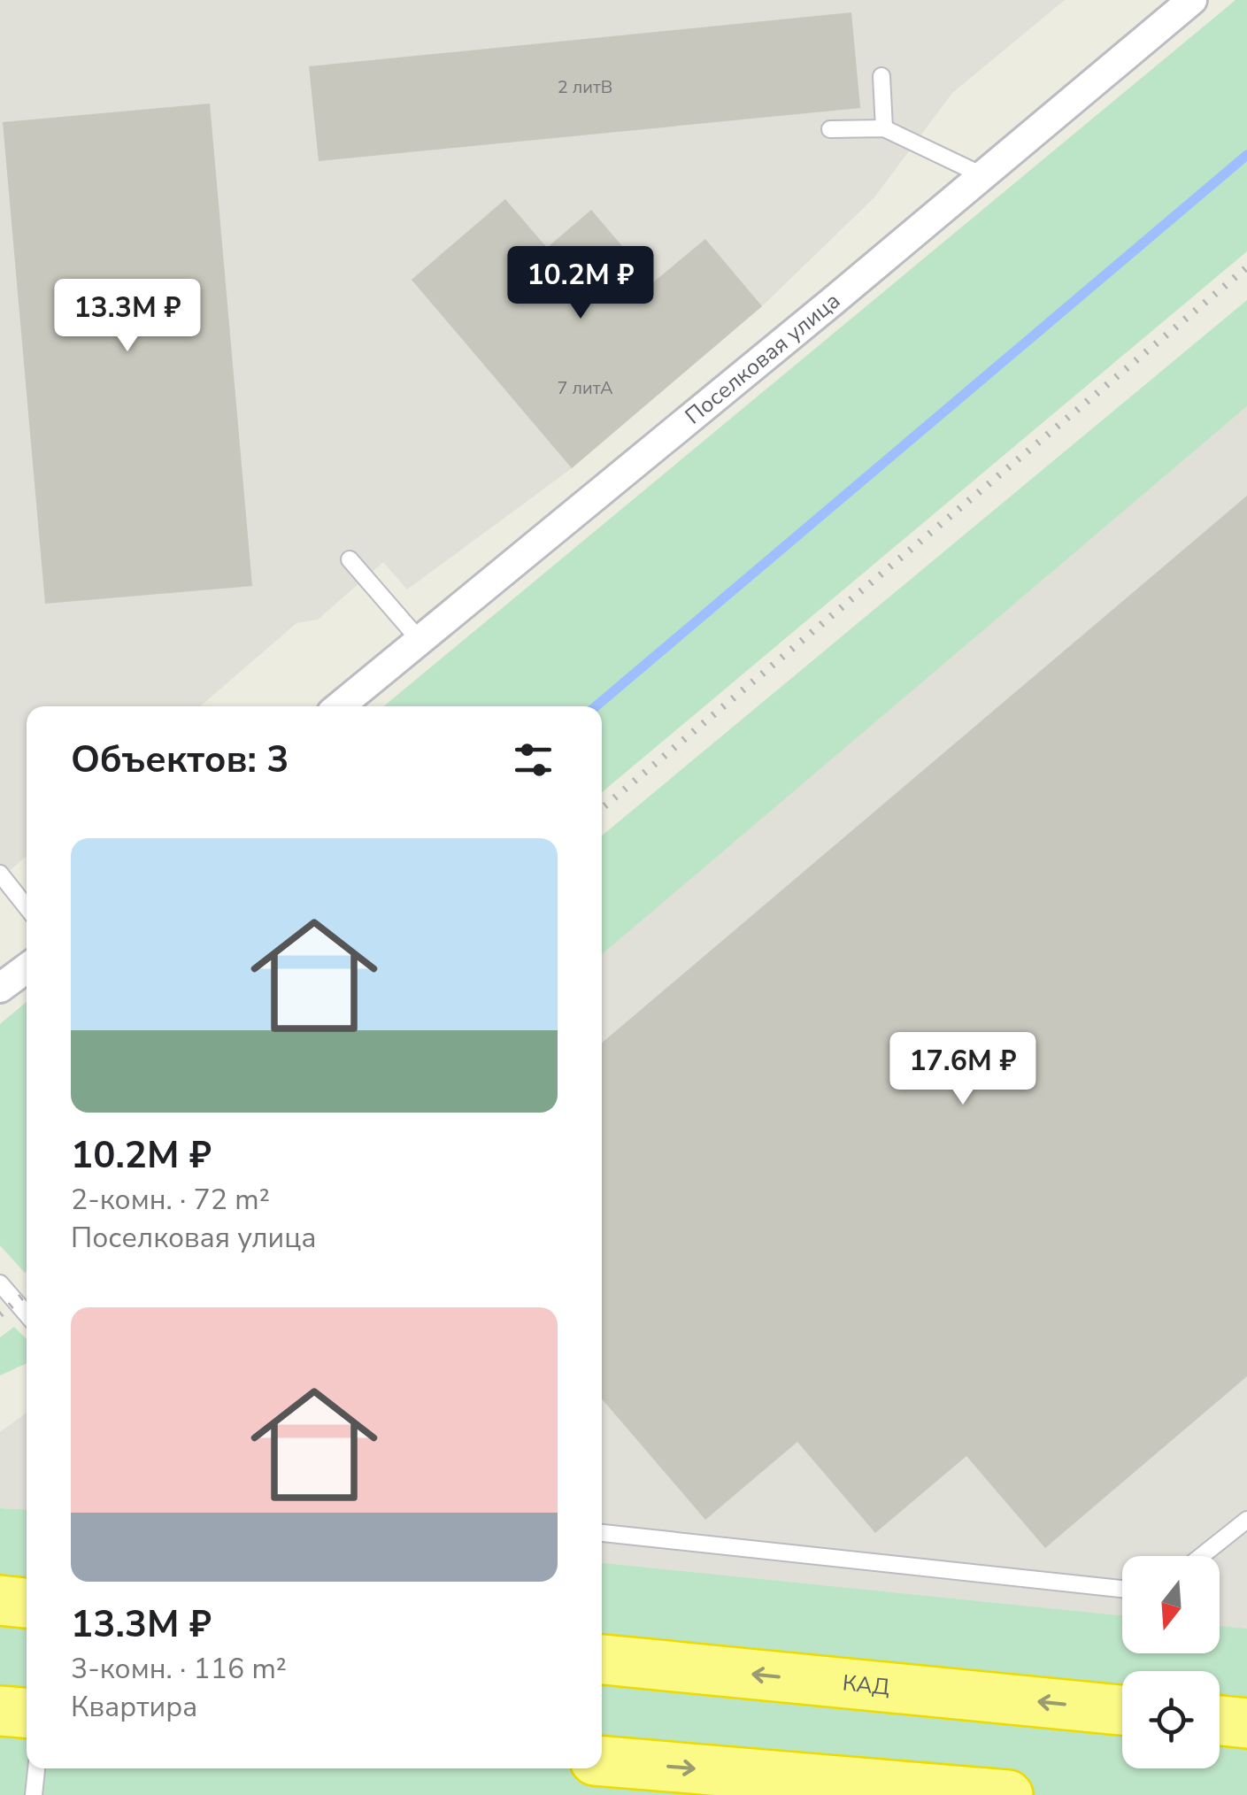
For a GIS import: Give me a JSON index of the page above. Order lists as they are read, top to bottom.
{
  "streets": {
    "highway": ["КАД"],
    "street": ["Поселковая улица"]
  },
  "house_numbers": ["2 литВ", "7 литА"],
  "north": "bottom",
  "page": {
    "price": ["10.2M ₽", "13.3M ₽", "17.6M ₽"],
    "heading": "Объектов: 3",
    "list": [
      {
        "name": "10.2M ₽",
        "note": "2-комн. · 72 m² · Поселковая улица"
      },
      {
        "name": "13.3M ₽",
        "note": "3-комн. · 116 m² · Квартира"
      }
    ]
  }
}
